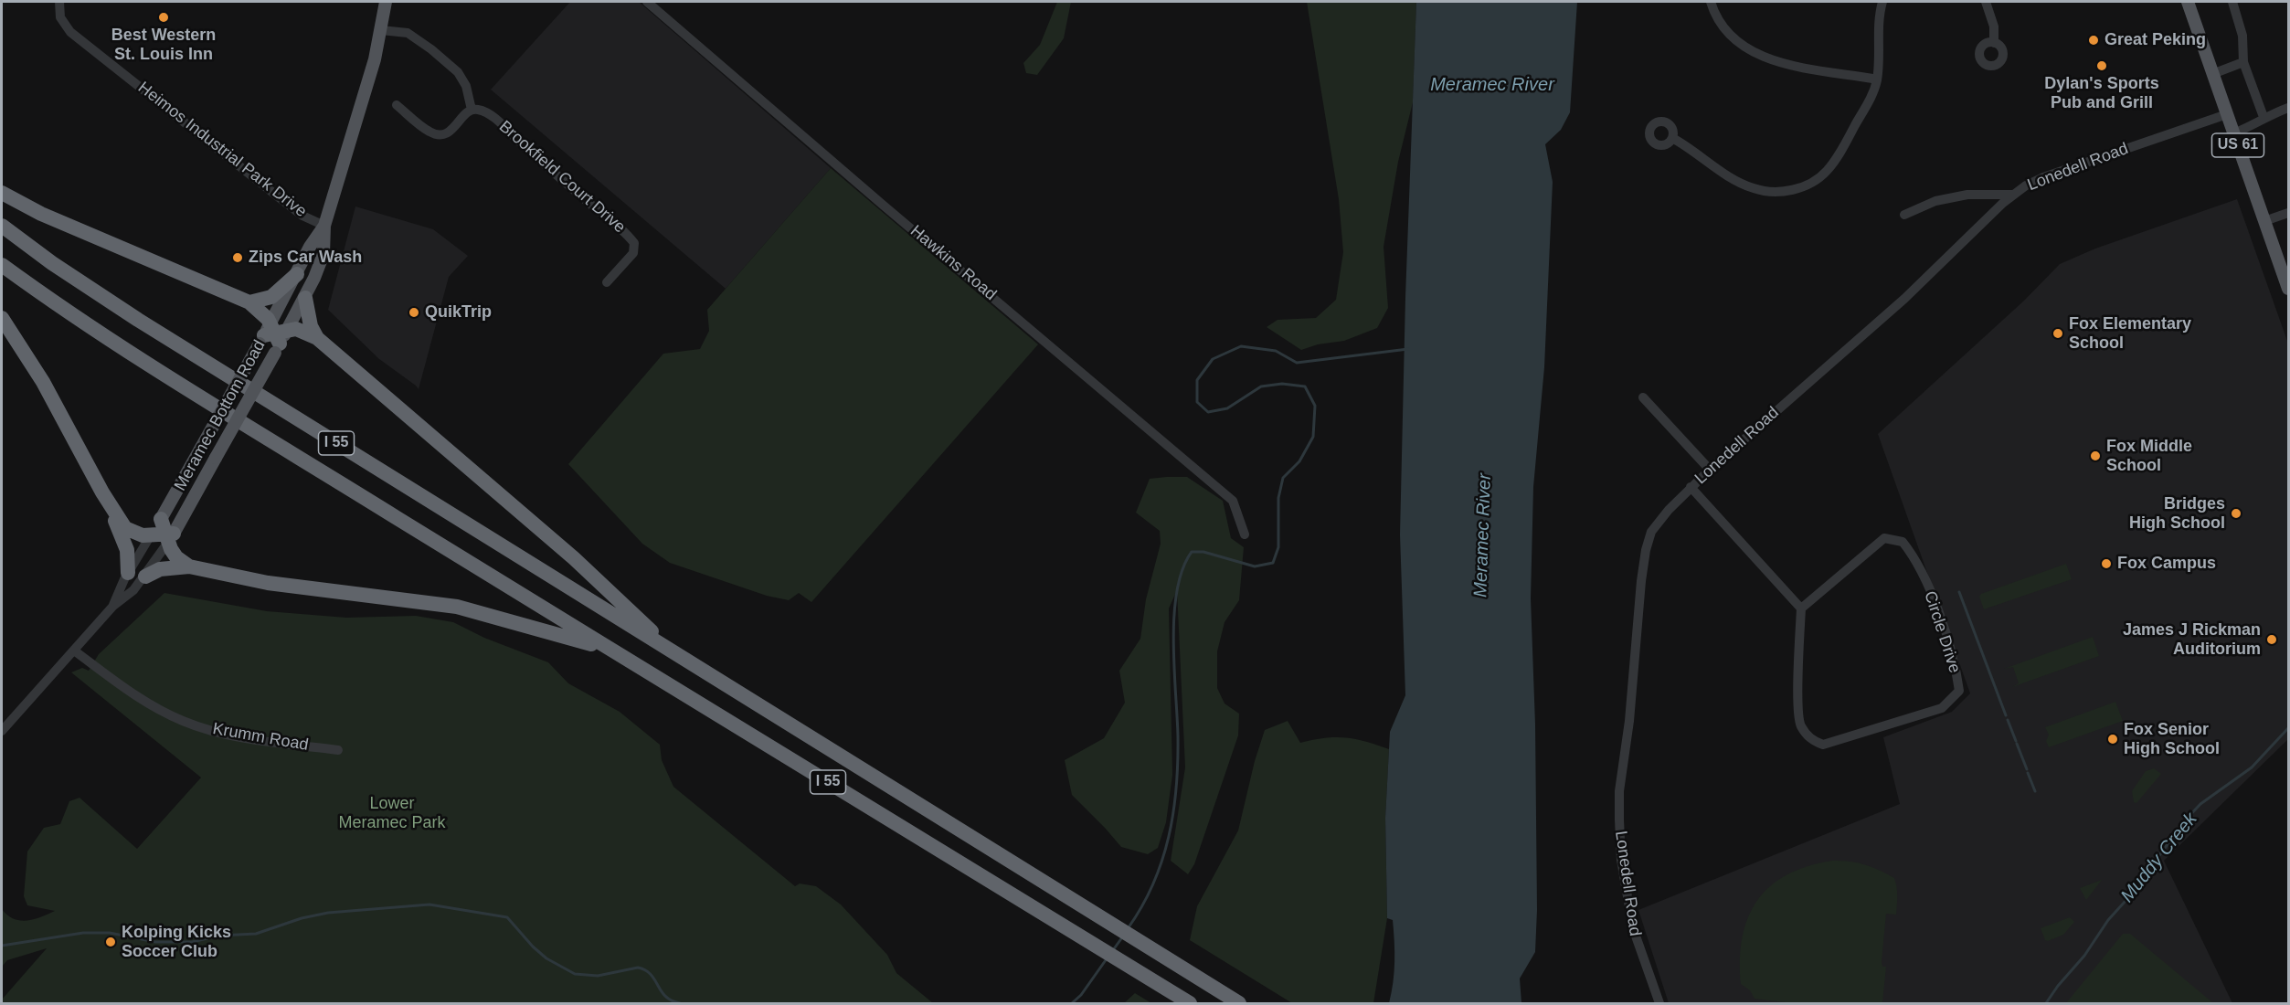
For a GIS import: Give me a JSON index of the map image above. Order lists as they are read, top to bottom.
{
  "streets": {
    "highway": ["I 55"],
    "main road": ["US 61", "Meramec Bottom Road"],
    "street": [
      "Heimos Industrial Park Drive",
      "Lonedell Road",
      "Brookfield Court Drive",
      "Hawkins Road",
      "Circle Drive",
      "Krumm Road"
    ]
  },
  "crossings": [
    ["US 61", "Lonedell Road"],
    ["Heimos Industrial Park Drive", "Meramec Bottom Road"],
    ["Meramec Bottom Road", "Krumm Road"]
  ],
  "water": ["Meramec River", "Muddy Creek"],
  "parks": ["Lower Meramec Park"],
  "places": [
    "Best Western St. Louis Inn",
    "Great Peking",
    "Dylan's Sports Pub and Grill",
    "Zips Car Wash",
    "QuikTrip",
    "Fox Elementary School",
    "Fox Middle School",
    "Bridges High School",
    "Fox Campus",
    "James J Rickman Auditorium",
    "Fox Senior High School",
    "Kolping Kicks Soccer Club"
  ]
}
